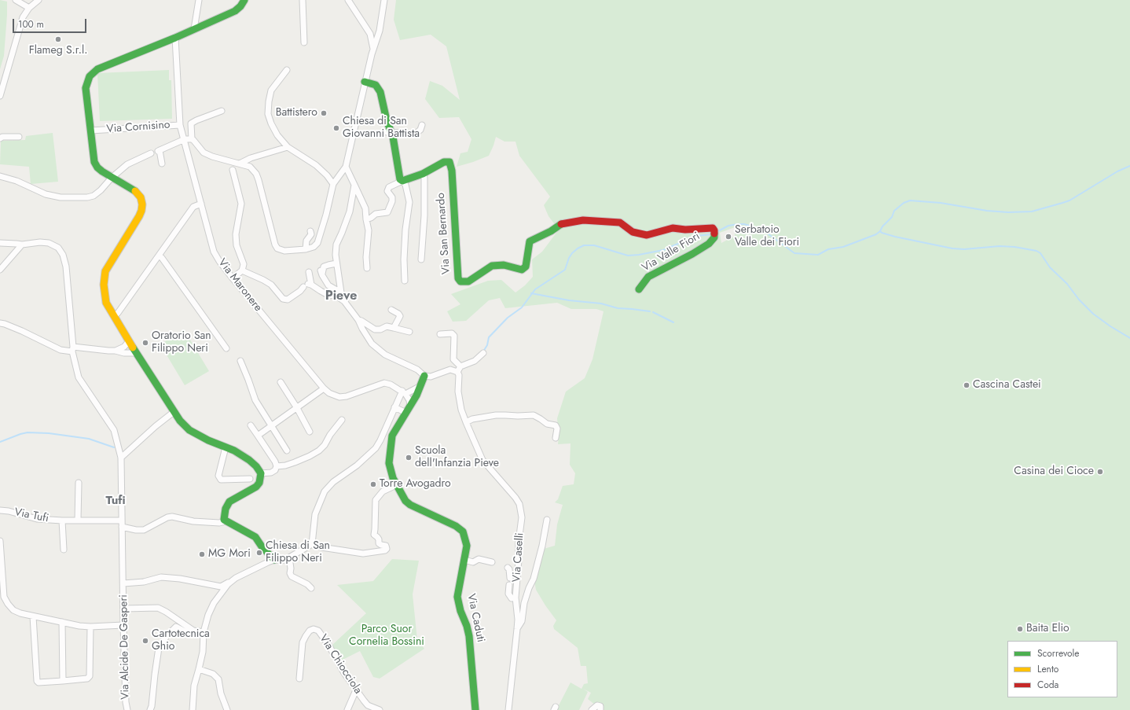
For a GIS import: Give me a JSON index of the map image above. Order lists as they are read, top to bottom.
{
  "streets": {
    "street": [
      "Via Cornisino",
      "Via San Bernardo",
      "Via Valle Fiori",
      "Via Maronere",
      "Via Tufi",
      "Via Caselli",
      "Via Caduti",
      "Via Alcide De Gasperi",
      "Via Chiocciola"
    ]
  },
  "crossings": [
    ["Via Cornisino", "Via Maronere"],
    ["Via San Bernardo", "Via Valle Fiori"],
    ["Via Tufi", "Via Alcide De Gasperi"]
  ],
  "districts": ["Pieve", "Tufi"],
  "parks": ["Parco Suor Cornelia Bossini"],
  "places": [
    "Flameg S.r.l.",
    "Battistero",
    "Chiesa di San Giovanni Battista",
    "Serbatoio Valle dei Fiori",
    "Oratorio San Filippo Neri",
    "Cascina Castei",
    "Scuola dell'Infanzia Pieve",
    "Casina dei Cioce",
    "Torre Avogadro",
    "Chiesa di San Filippo Neri",
    "MG Mori",
    "Baita Elio",
    "Cartotecnica Ghio"
  ],
  "legend": ["Scorrevole", "Lento", "Coda"],
  "scale_bar": "100 m"
}
